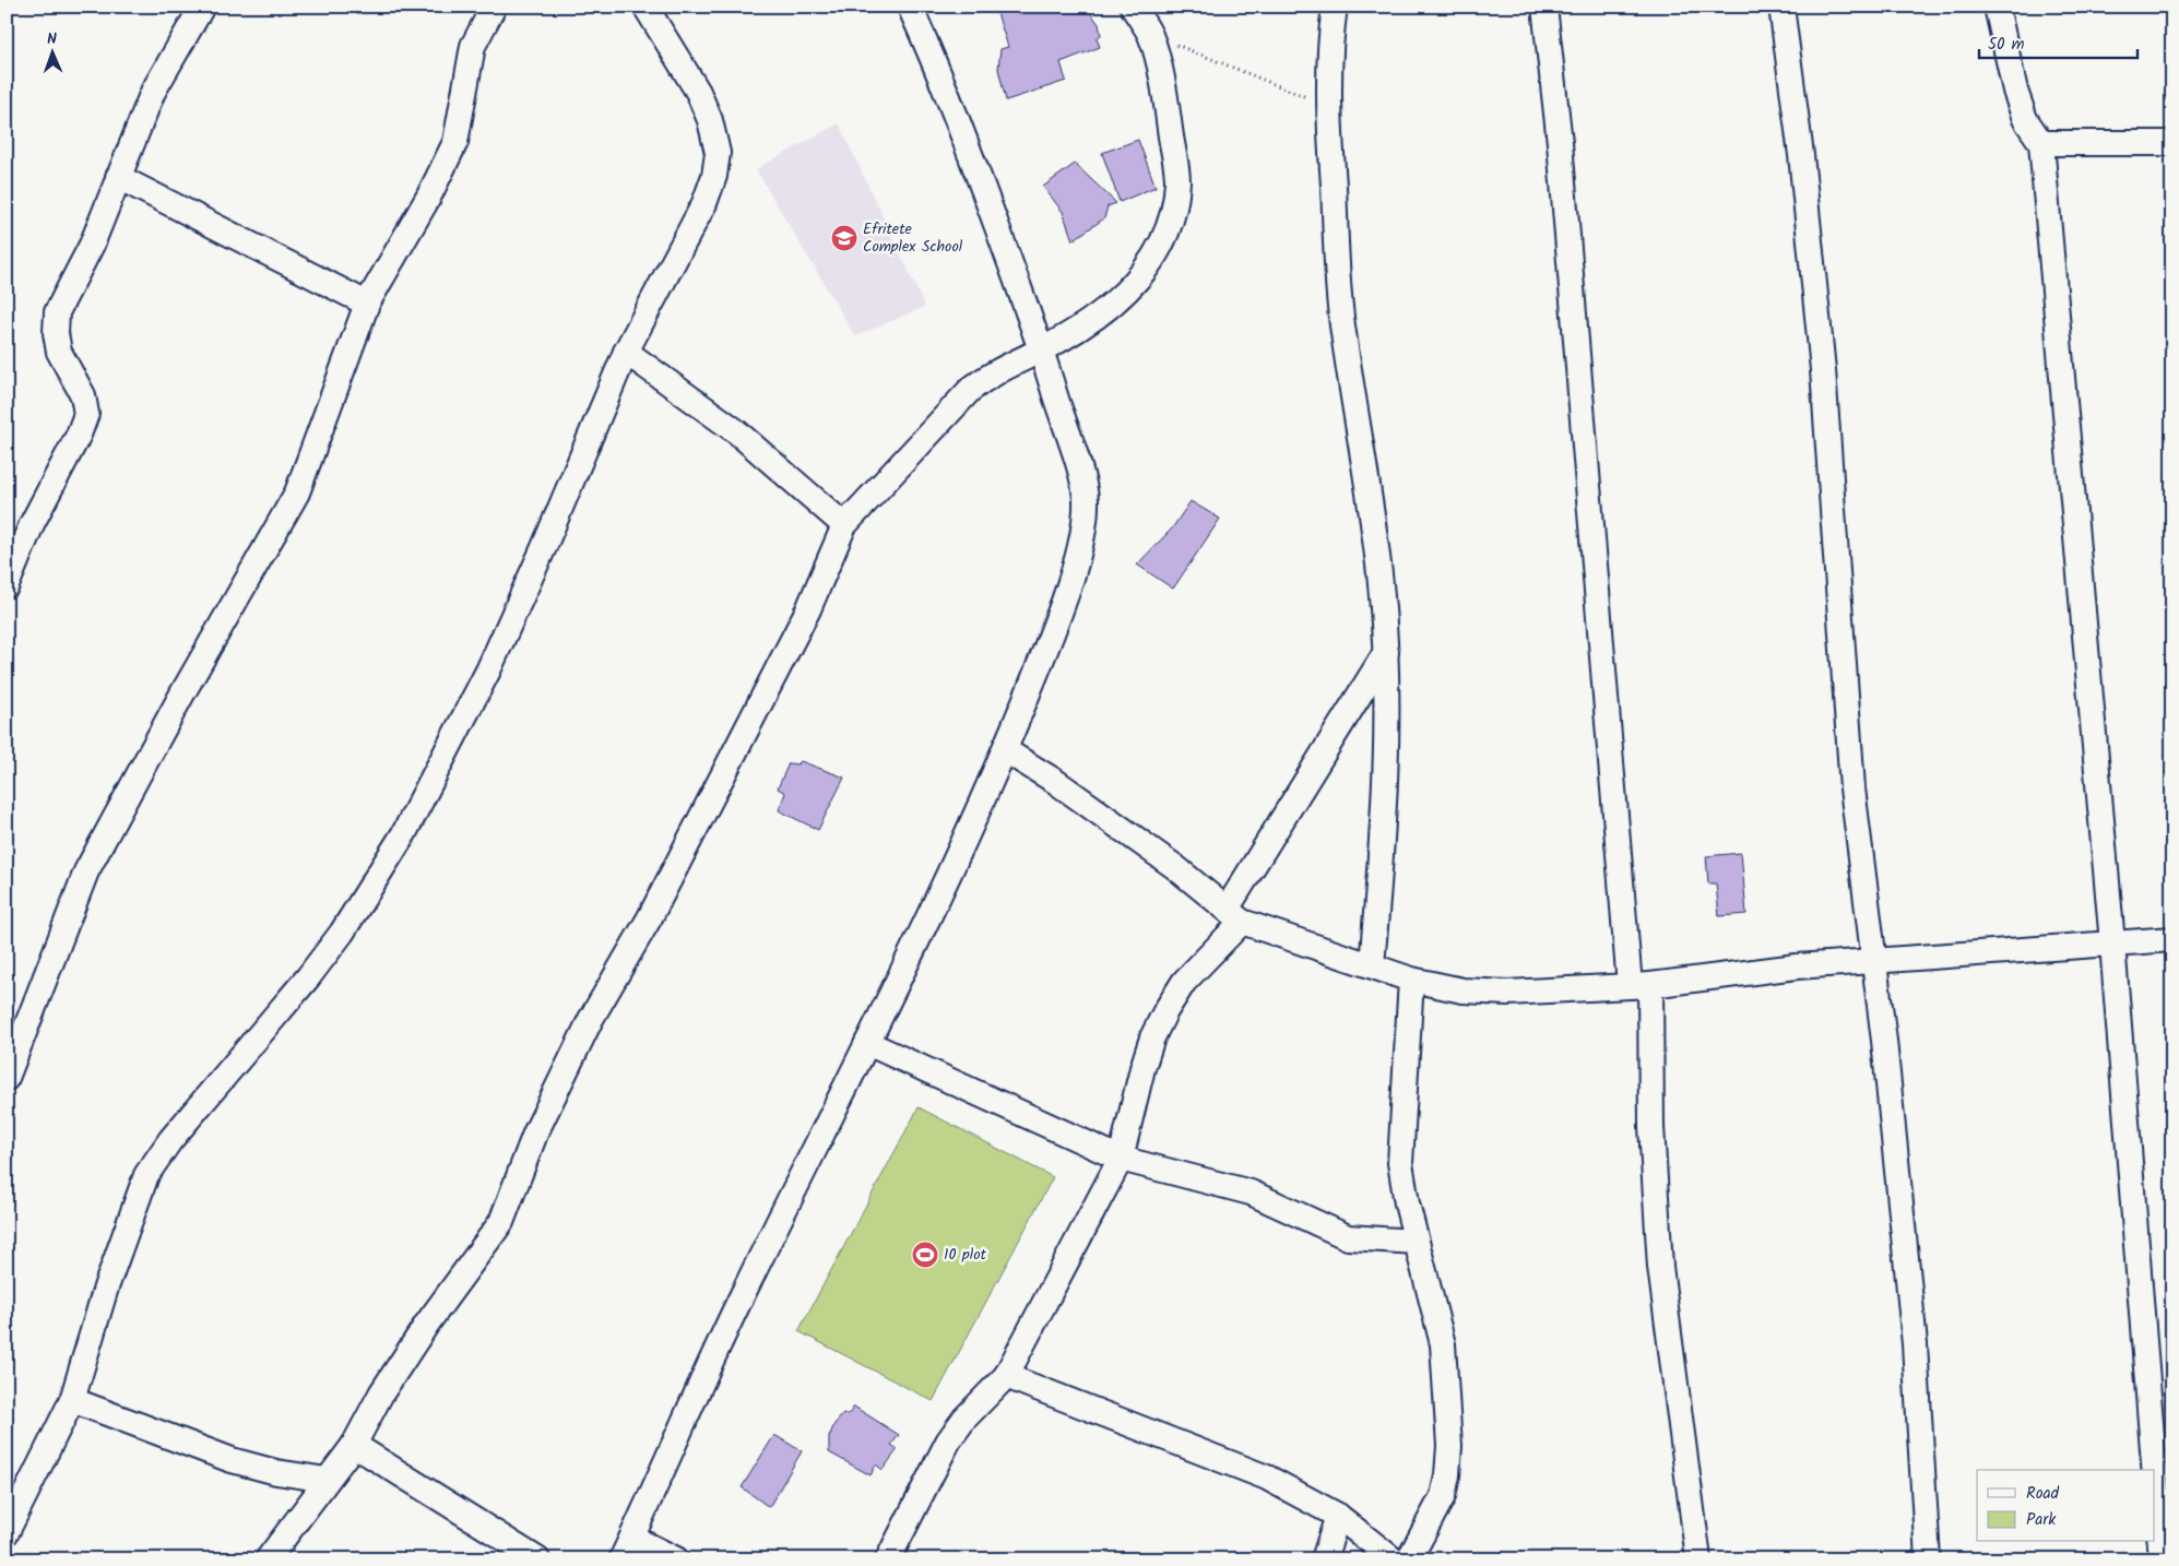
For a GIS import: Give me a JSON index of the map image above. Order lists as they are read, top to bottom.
{
  "places": {
    "school or university": ["Efritete Complex School"],
    "sports": ["10 plot"]
  },
  "legend": ["Road", "Park"],
  "scale_bar": "50 m",
  "north": "top"
}
